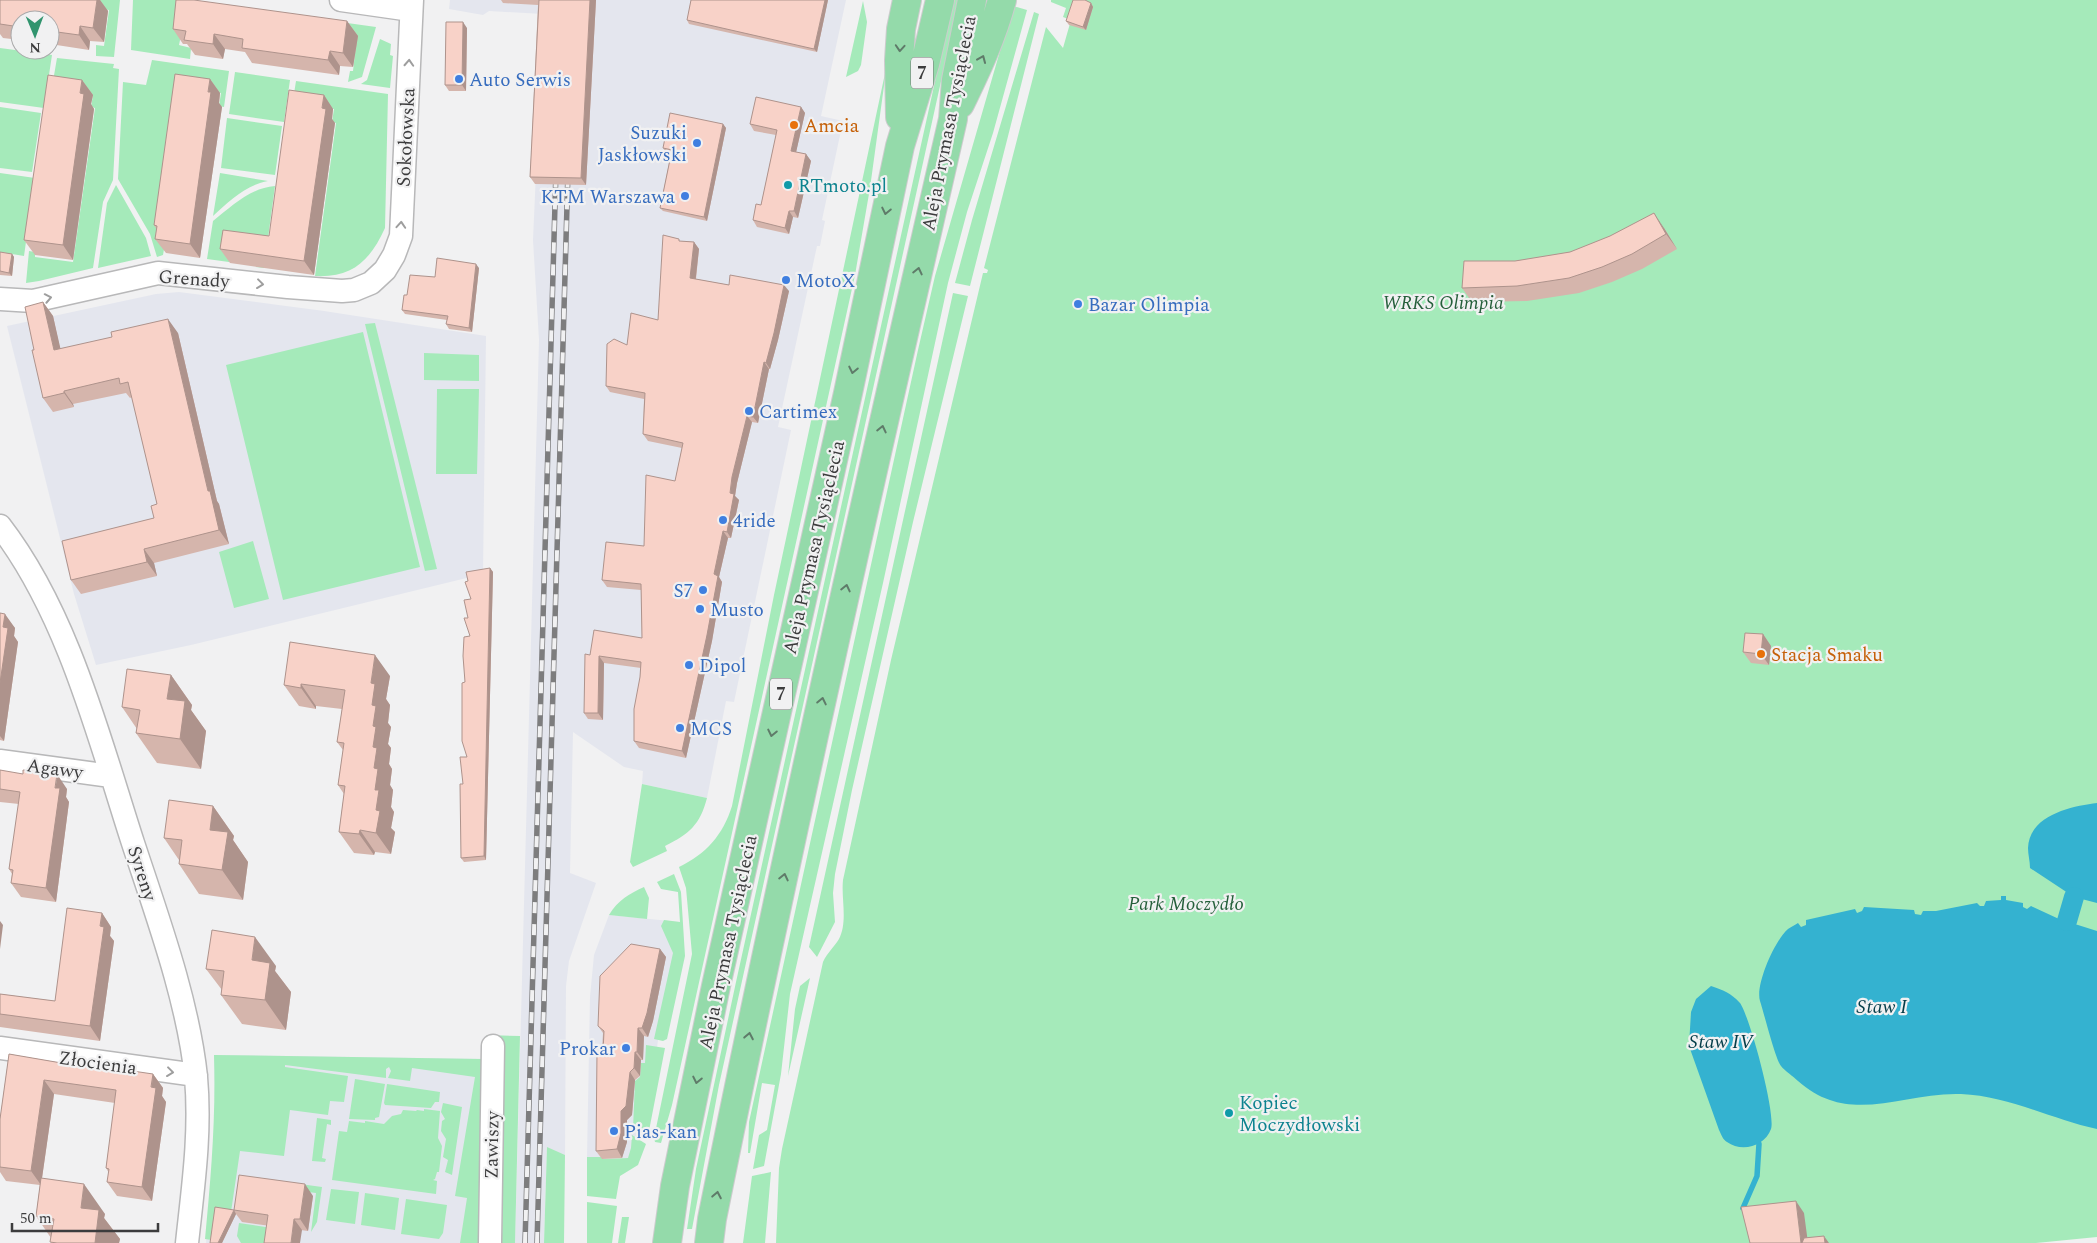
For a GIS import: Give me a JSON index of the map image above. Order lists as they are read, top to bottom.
{
  "streets": {
    "main road": ["7", "Aleja Prymasa Tysiąclecia"],
    "street": [
      "Sokołowska",
      "Grenady",
      "Agawy",
      "Syreny",
      "Złocienia",
      "Zawiszy"
    ]
  },
  "crossings": [
    ["Sokołowska", "Grenady"],
    ["Agawy", "Syreny"],
    ["Syreny", "Złocienia"]
  ],
  "one_way": ["Sokołowska", "Grenady", "Złocienia"],
  "water": ["Staw I", "Staw IV"],
  "parks": ["WRKS Olimpia", "Park Moczydło"],
  "places": [
    "Auto Serwis",
    "Amcia",
    "Suzuki Jaskłowski",
    "RTmoto.pl",
    "KTM Warszawa",
    "MotoX",
    "Bazar Olimpia",
    "Cartimex",
    "4ride",
    "S7",
    "Musto",
    "Stacja Smaku",
    "Dipol",
    "MCS",
    "Prokar",
    "Kopiec Moczydłowski",
    "Pias-kan"
  ],
  "scale_bar": "50 m",
  "north": "bottom"
}
